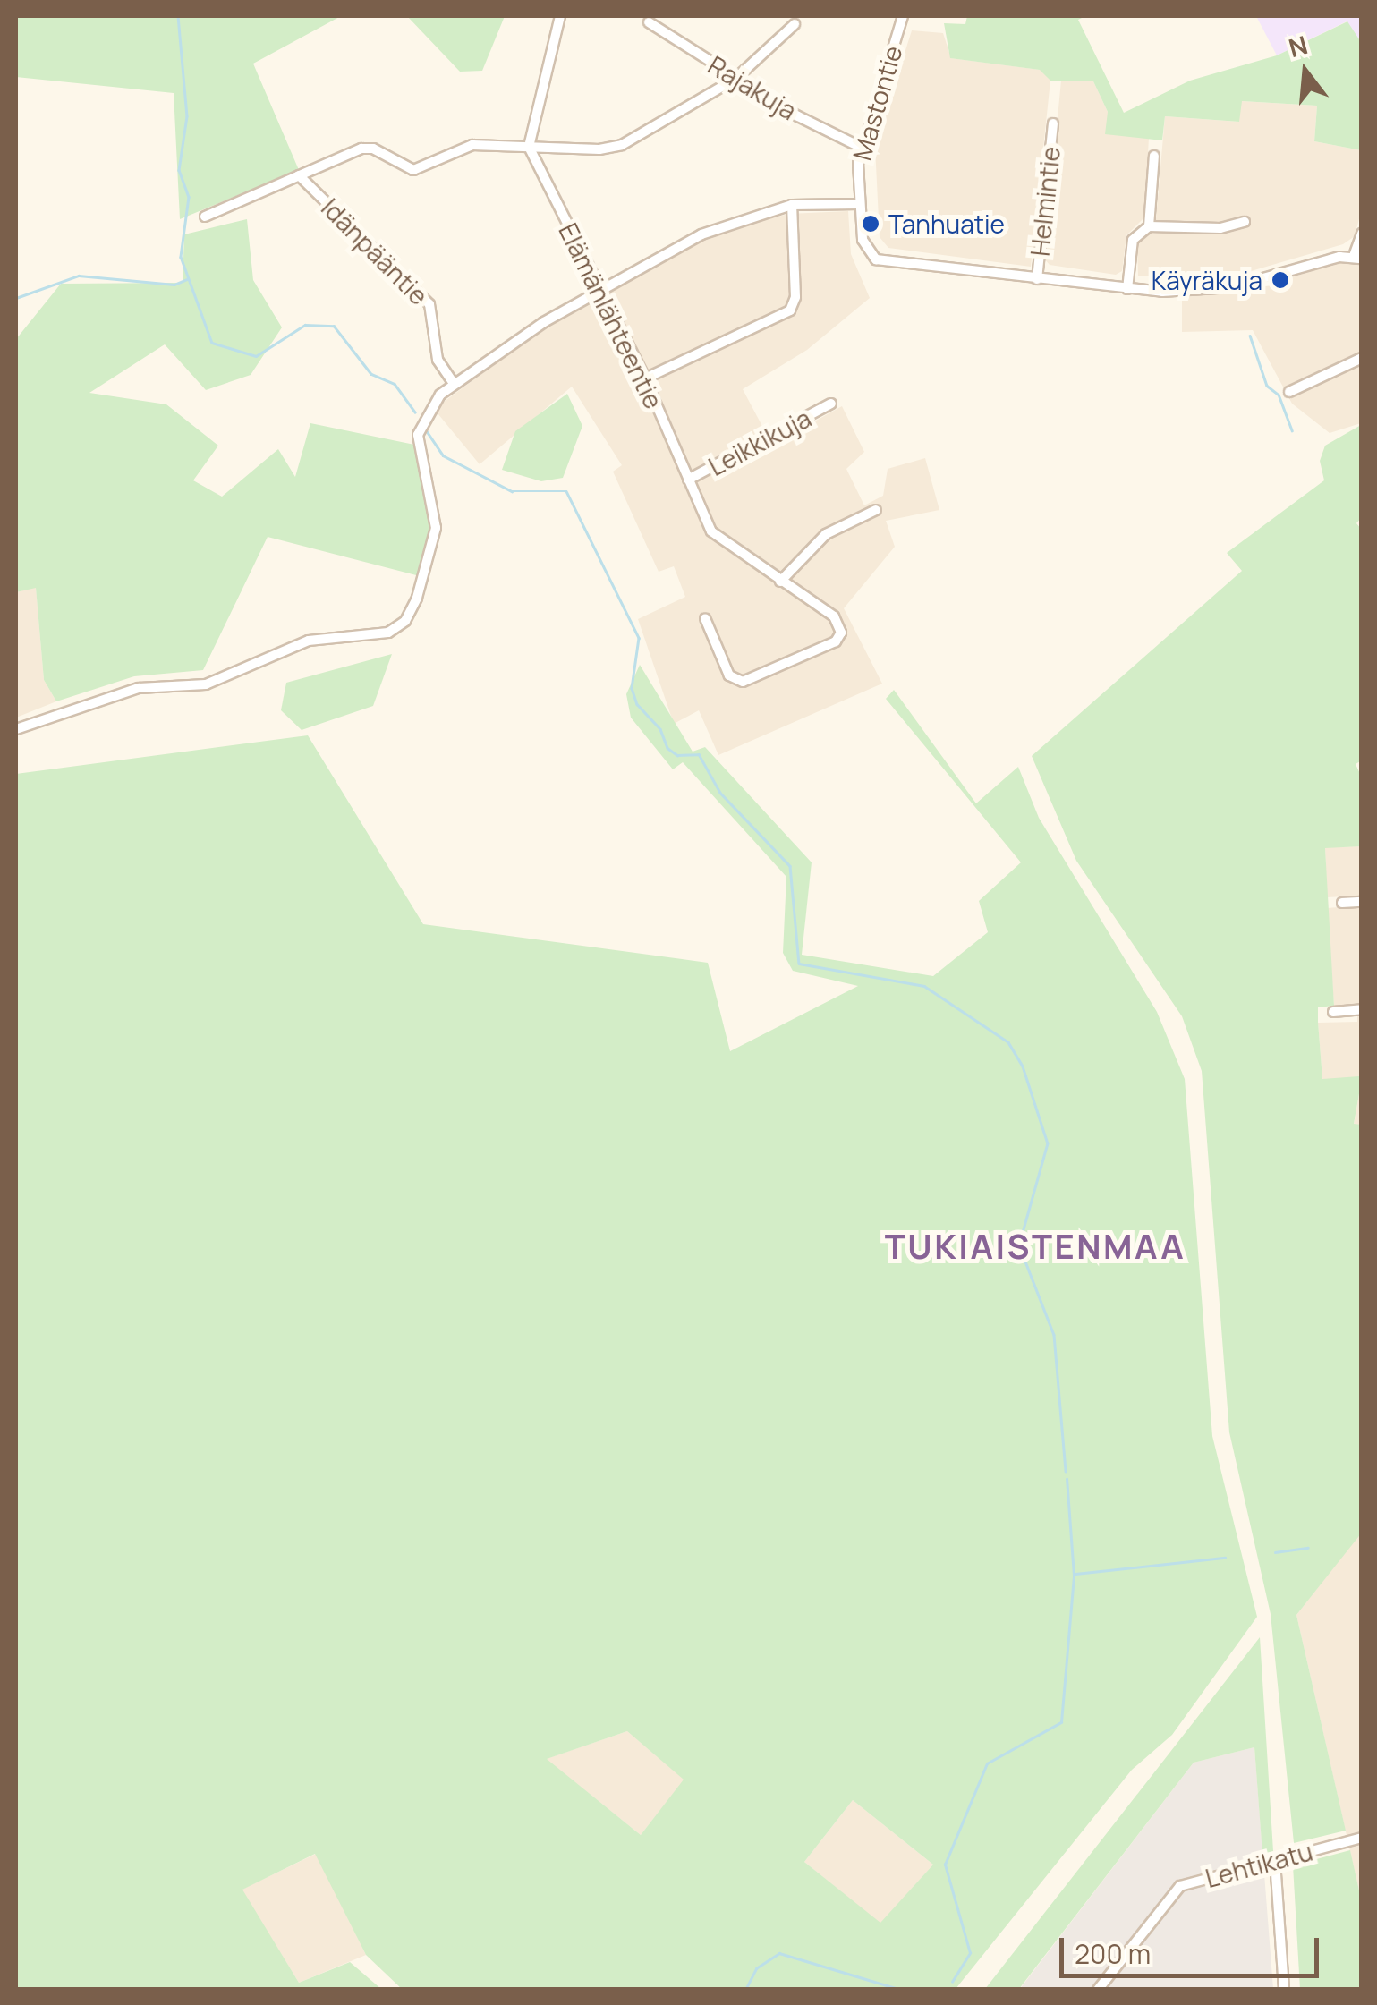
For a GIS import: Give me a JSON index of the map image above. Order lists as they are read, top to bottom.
{
  "streets": {
    "street": [
      "Rajakuja",
      "Mastontie",
      "Helmintie",
      "Idänpääntie",
      "Elämänlähteentie",
      "Leikkikuja",
      "Lehtikatu"
    ]
  },
  "crossings": [
    ["Rajakuja", "Mastontie"],
    ["Mastontie", "Helmintie"],
    ["Elämänlähteentie", "Leikkikuja"]
  ],
  "districts": ["TUKIAISTENMAA"],
  "places": ["Tanhuatie", "Käyräkuja"],
  "scale_bar": "200 m",
  "north": "top"
}
